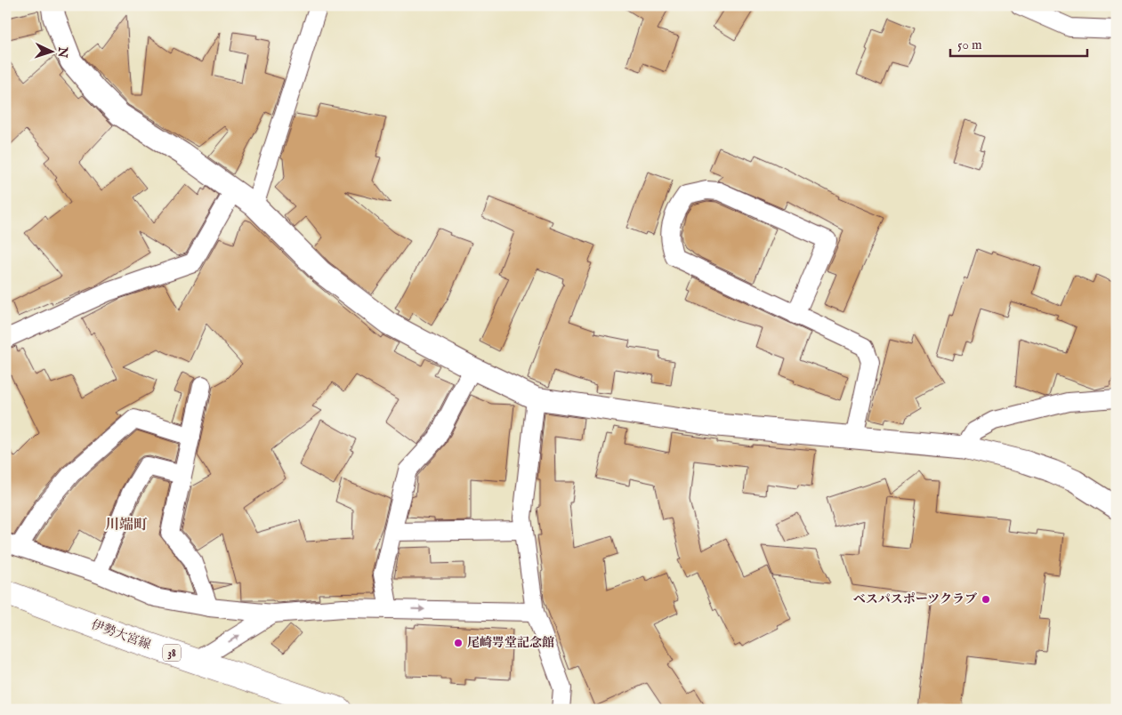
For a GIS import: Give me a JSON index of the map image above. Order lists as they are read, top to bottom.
{
  "streets": {
    "main road": ["伊勢大宮線", "38"]
  },
  "districts": ["川端町"],
  "places": ["ベスパスポーツクラブ", "尾崎咢堂記念館"],
  "scale_bar": "50 m",
  "north": "right"
}
